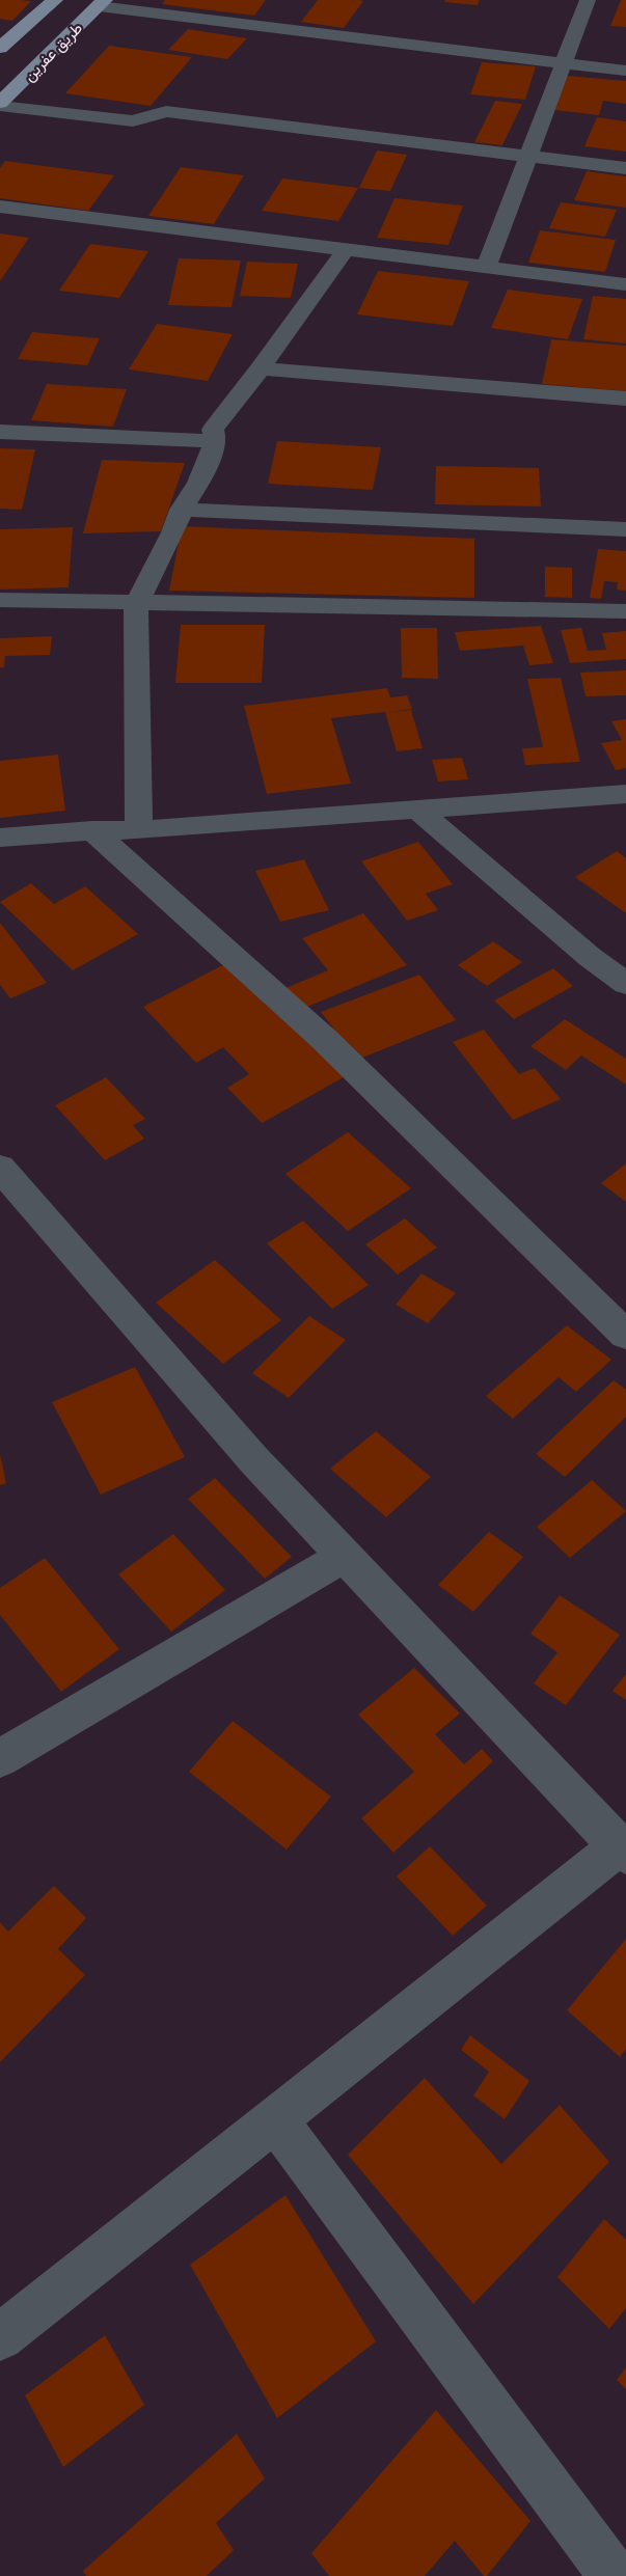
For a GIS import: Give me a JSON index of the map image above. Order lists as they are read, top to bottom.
{
  "streets": {
    "main road": ["طريق عفرين"]
  }
}
